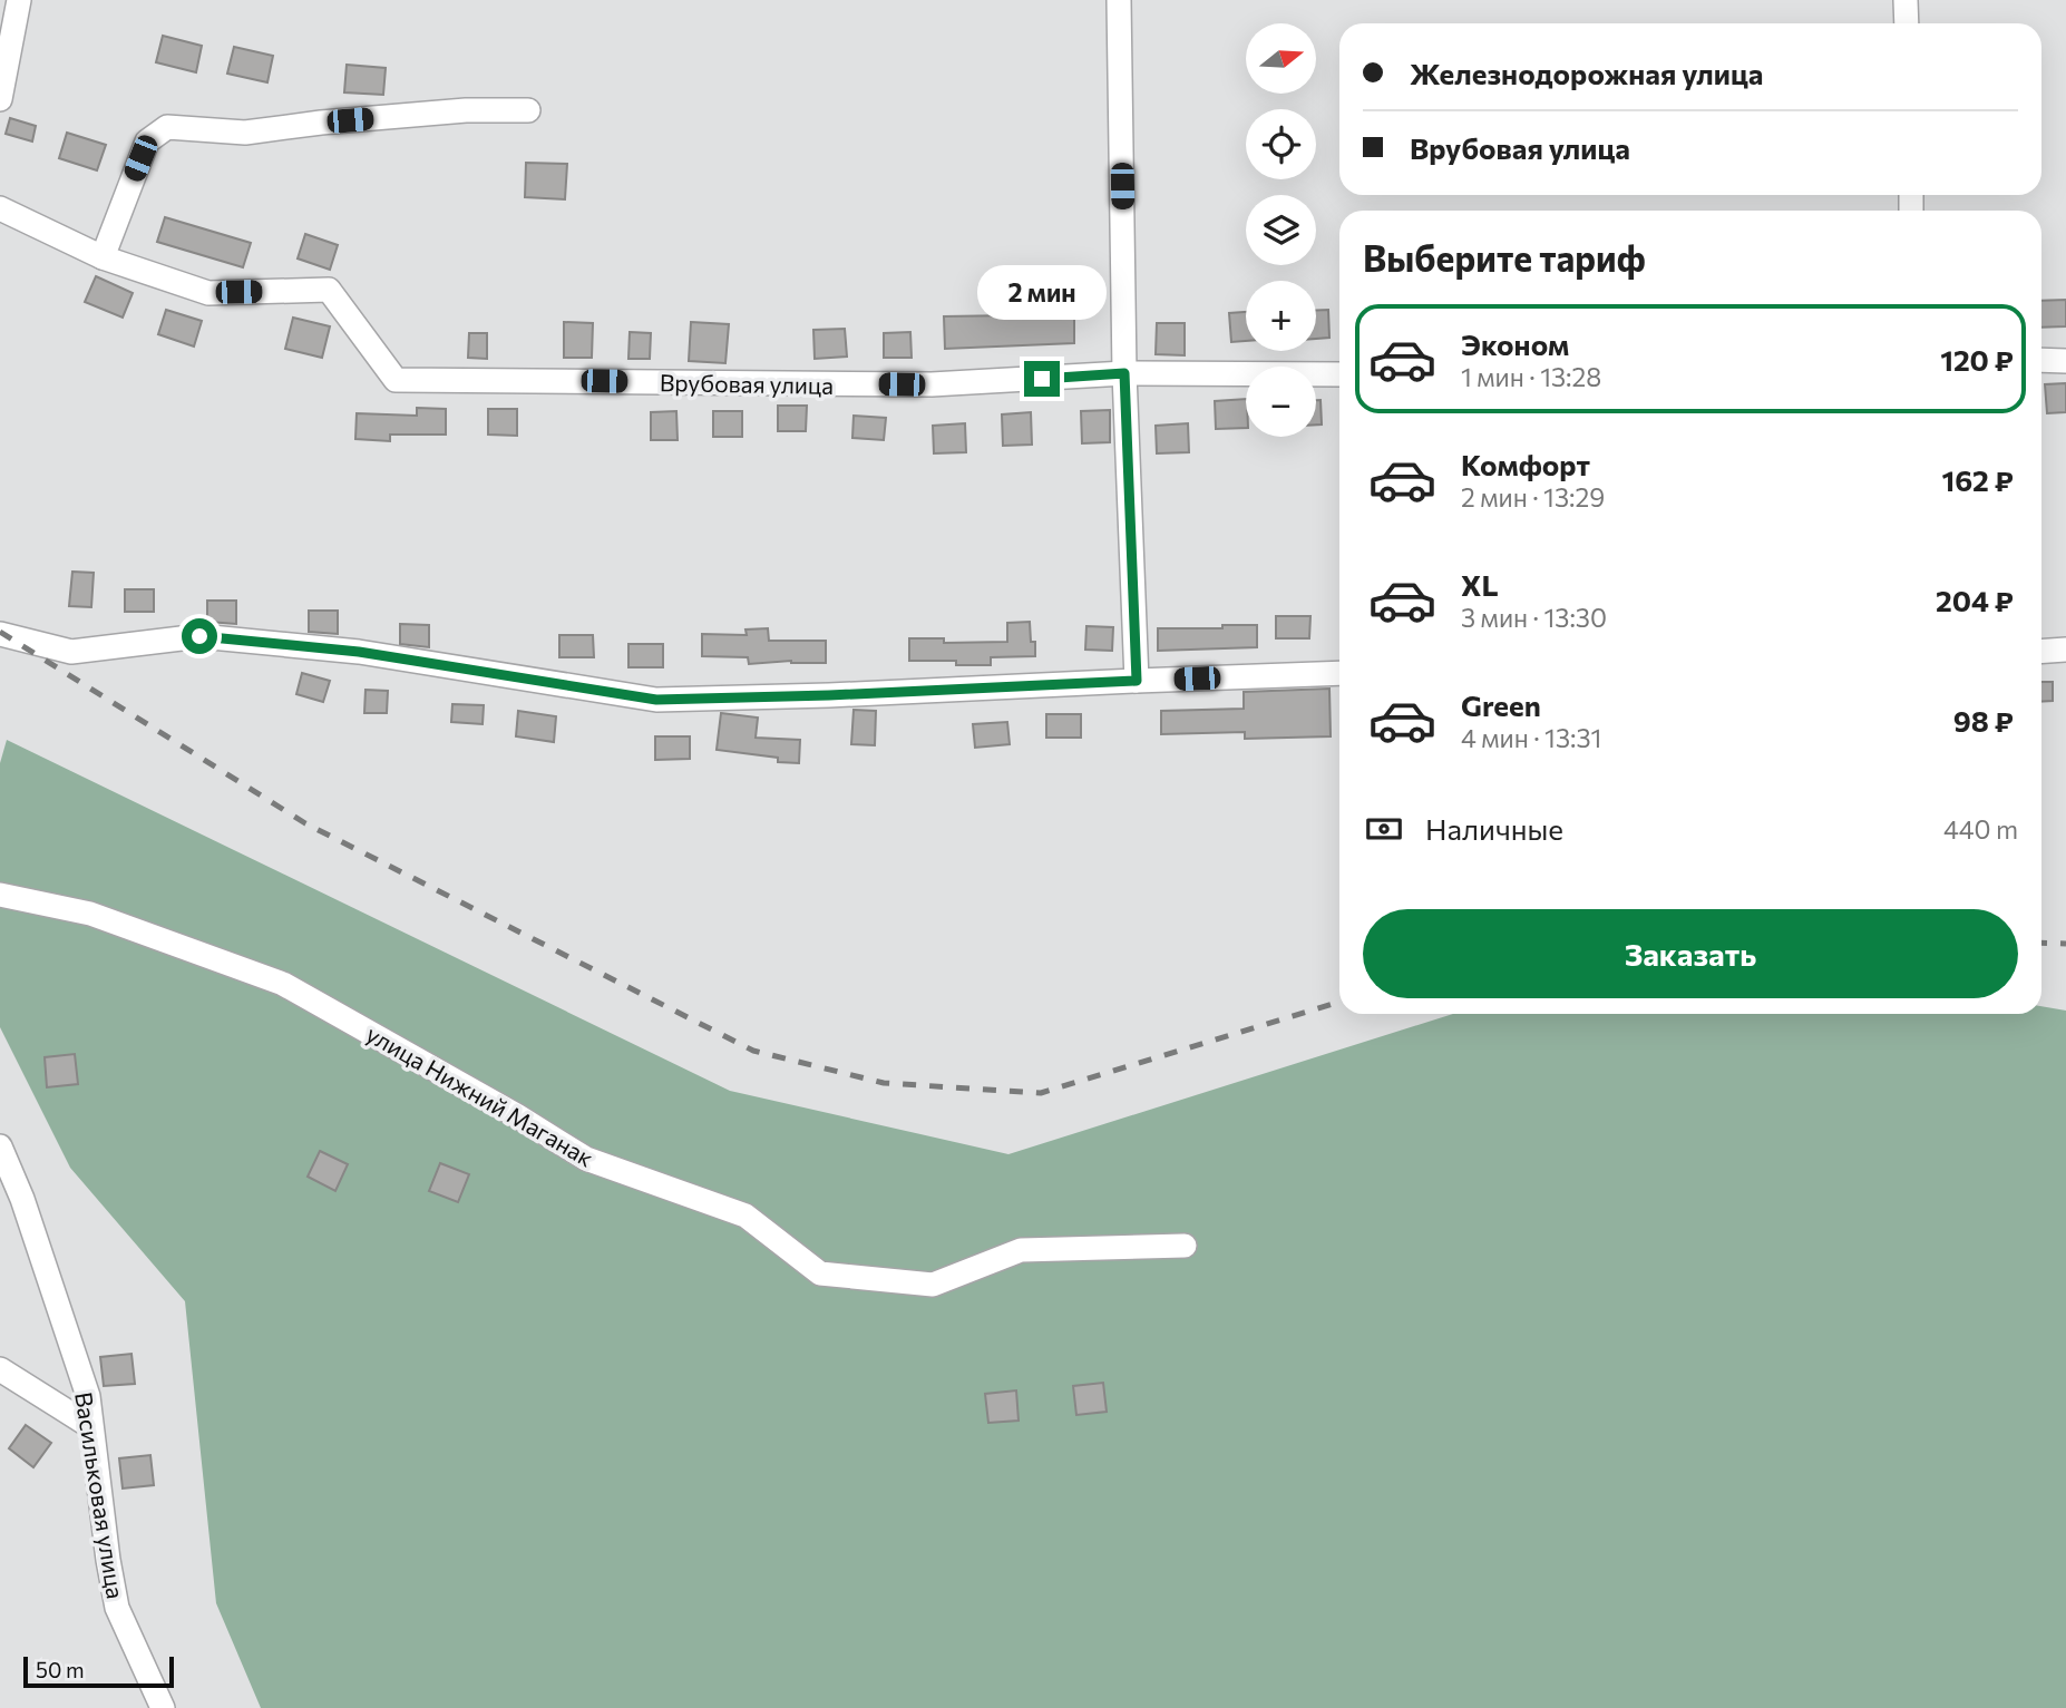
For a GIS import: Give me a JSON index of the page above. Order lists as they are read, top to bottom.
{
  "streets": {
    "street": ["Врубовая улица", "улица Нижний Маганак", "Васильковая улица"]
  },
  "scale_bar": "50 m",
  "north": "right",
  "page": {
    "map_buttons": ["+", "−"],
    "banner": ["Железнодорожная улица", "Врубовая улица"],
    "heading": "Выберите тариф",
    "bubble": "2 мин",
    "list": [
      {
        "name": "Эконом",
        "note": "1 мин · 13:28",
        "value": "120 ₽"
      },
      {
        "name": "Комфорт",
        "note": "2 мин · 13:29",
        "value": "162 ₽"
      },
      {
        "name": "XL",
        "note": "3 мин · 13:30",
        "value": "204 ₽"
      },
      {
        "name": "Green",
        "note": "4 мин · 13:31",
        "value": "98 ₽"
      }
    ],
    "pay": ["Наличные", "440 m"],
    "buttons": "Заказать",
    "scale": "50 m"
  }
}
